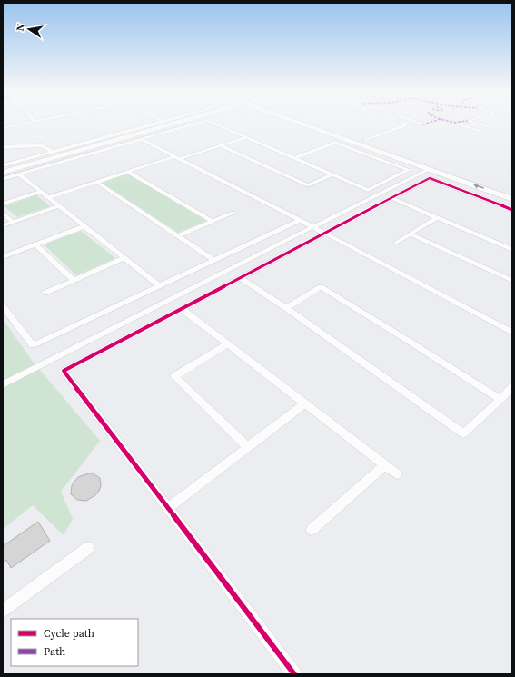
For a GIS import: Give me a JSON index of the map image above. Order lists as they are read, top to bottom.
{
  "legend": ["Cycle path", "Path"],
  "north": "left"
}
